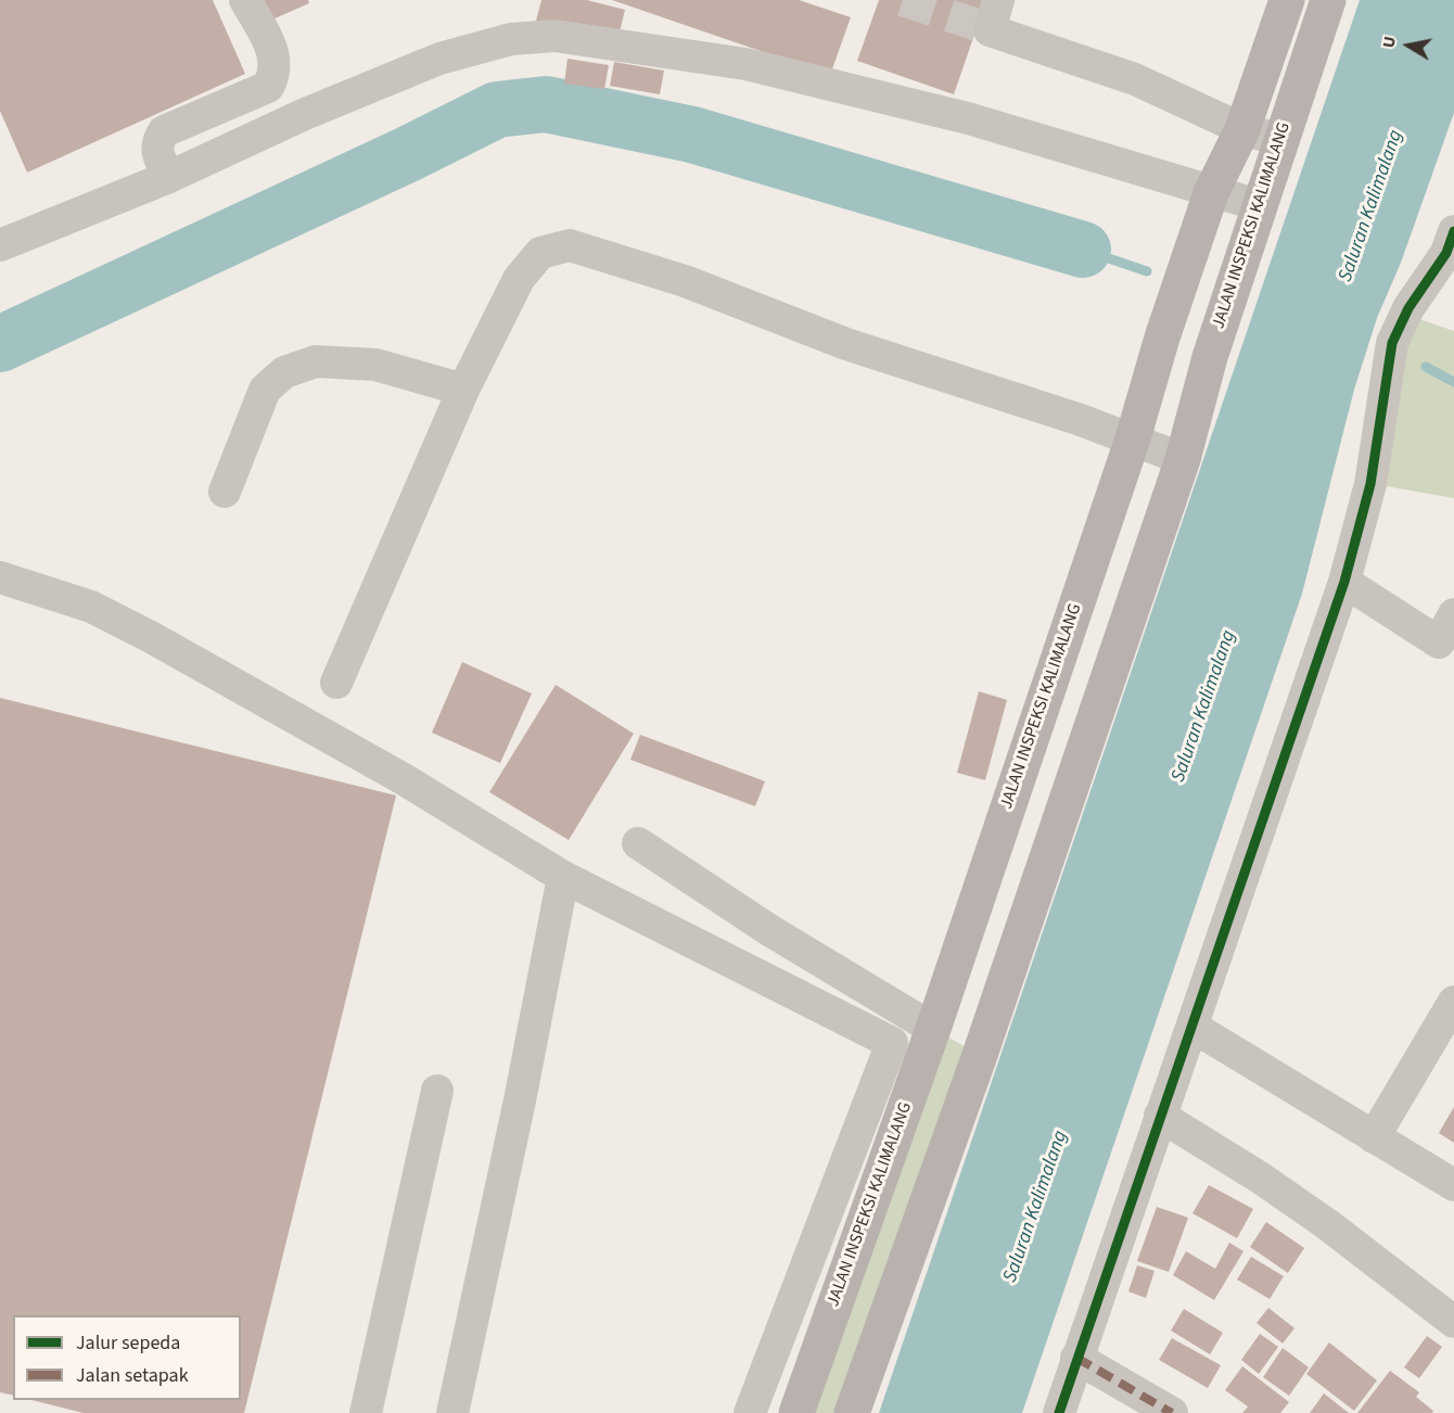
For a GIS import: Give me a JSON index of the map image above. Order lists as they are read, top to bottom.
{
  "streets": {
    "main road": ["JALAN INSPEKSI KALIMALANG"]
  },
  "water": ["Saluran Kalimalang"],
  "legend": ["Jalur sepeda", "Jalan setapak"],
  "north": "left"
}
